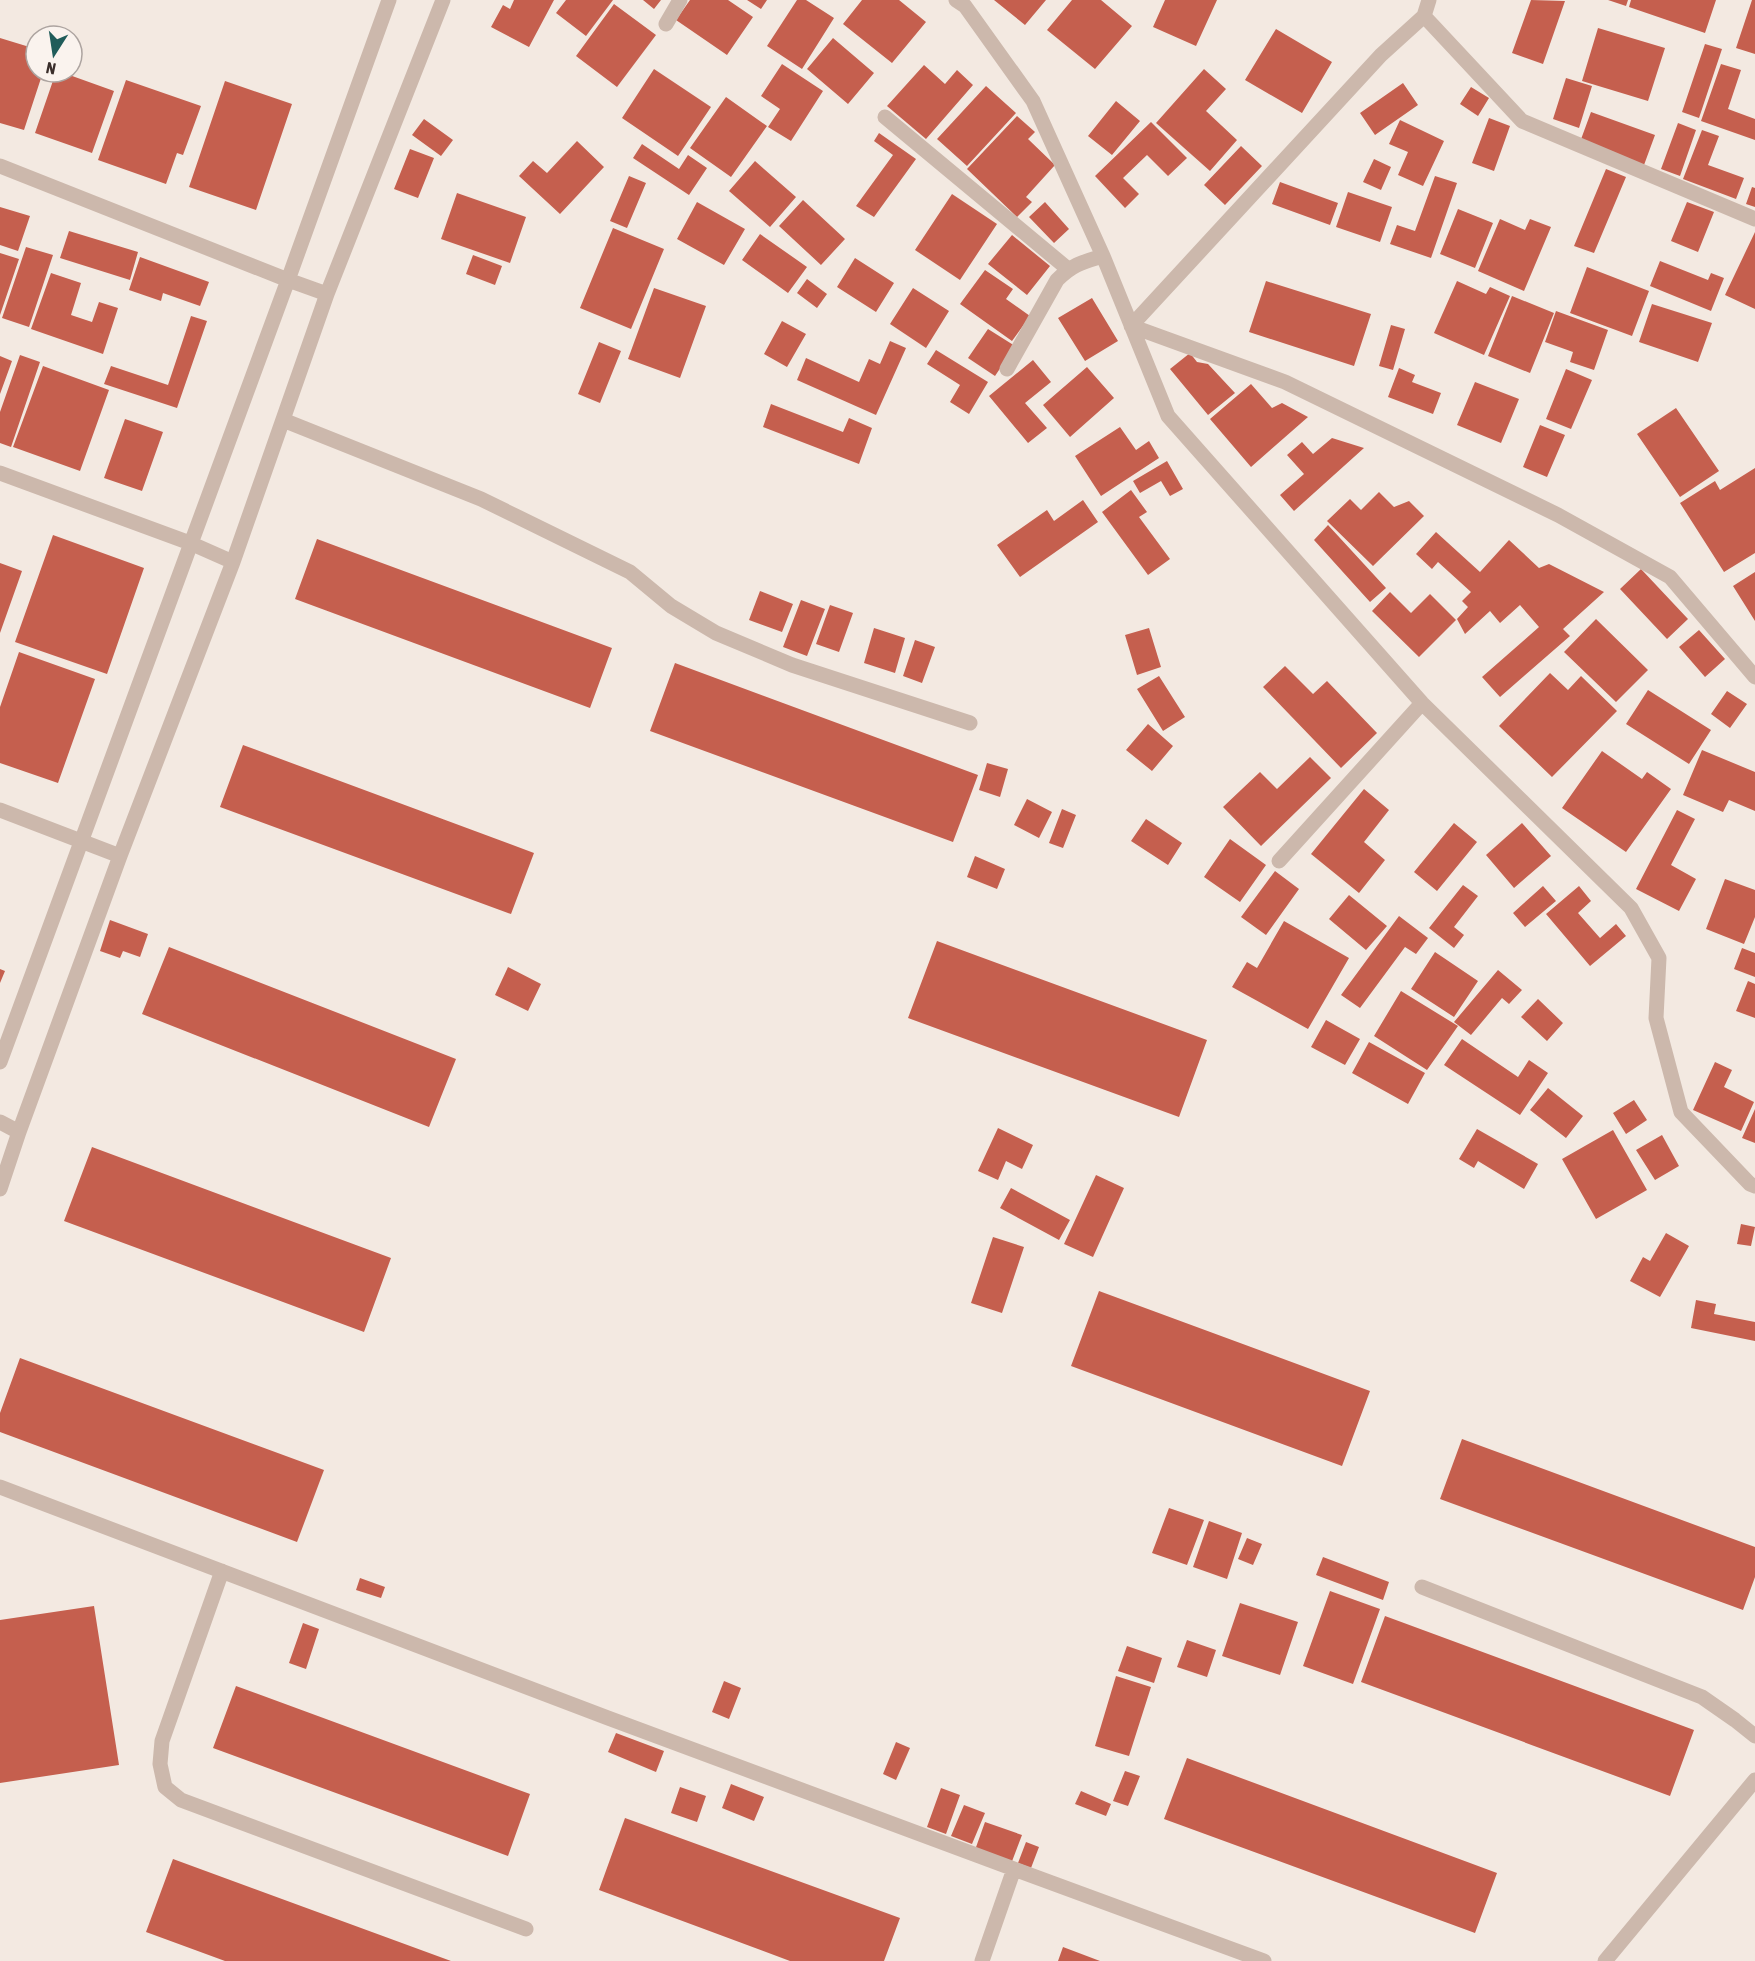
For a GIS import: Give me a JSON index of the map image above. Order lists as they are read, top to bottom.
{
  "north": "bottom"
}
